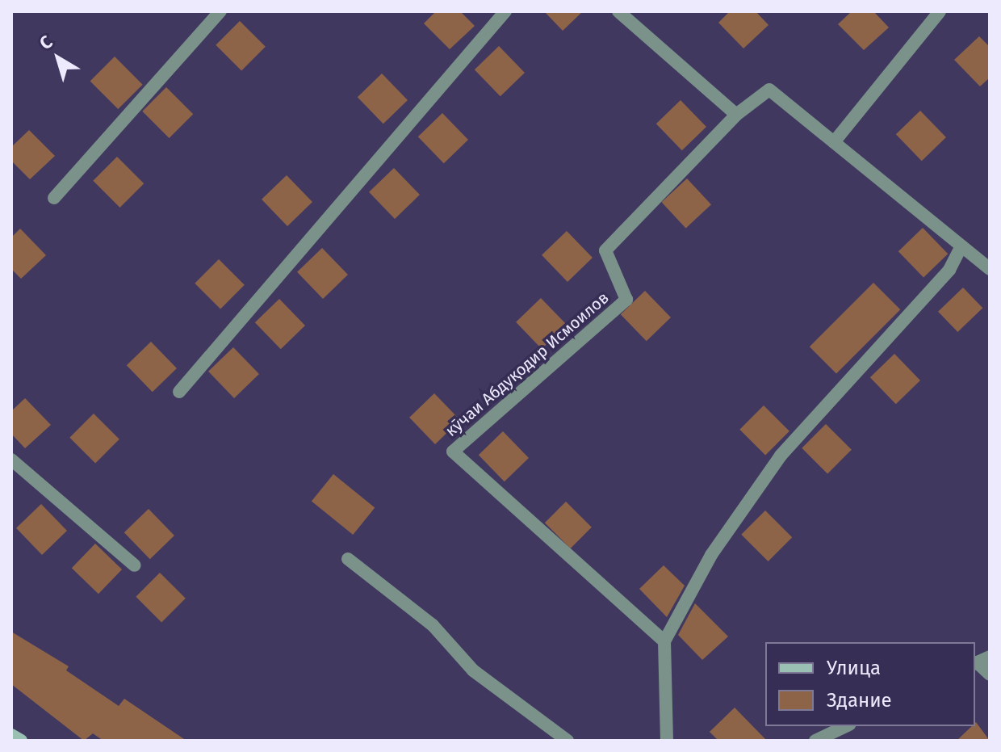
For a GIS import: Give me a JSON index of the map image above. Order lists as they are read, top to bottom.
{
  "streets": {
    "street": ["кӯчаи Абдуқодир Исмоилов"]
  },
  "legend": ["Улица", "Здание"],
  "north": "top left"
}
